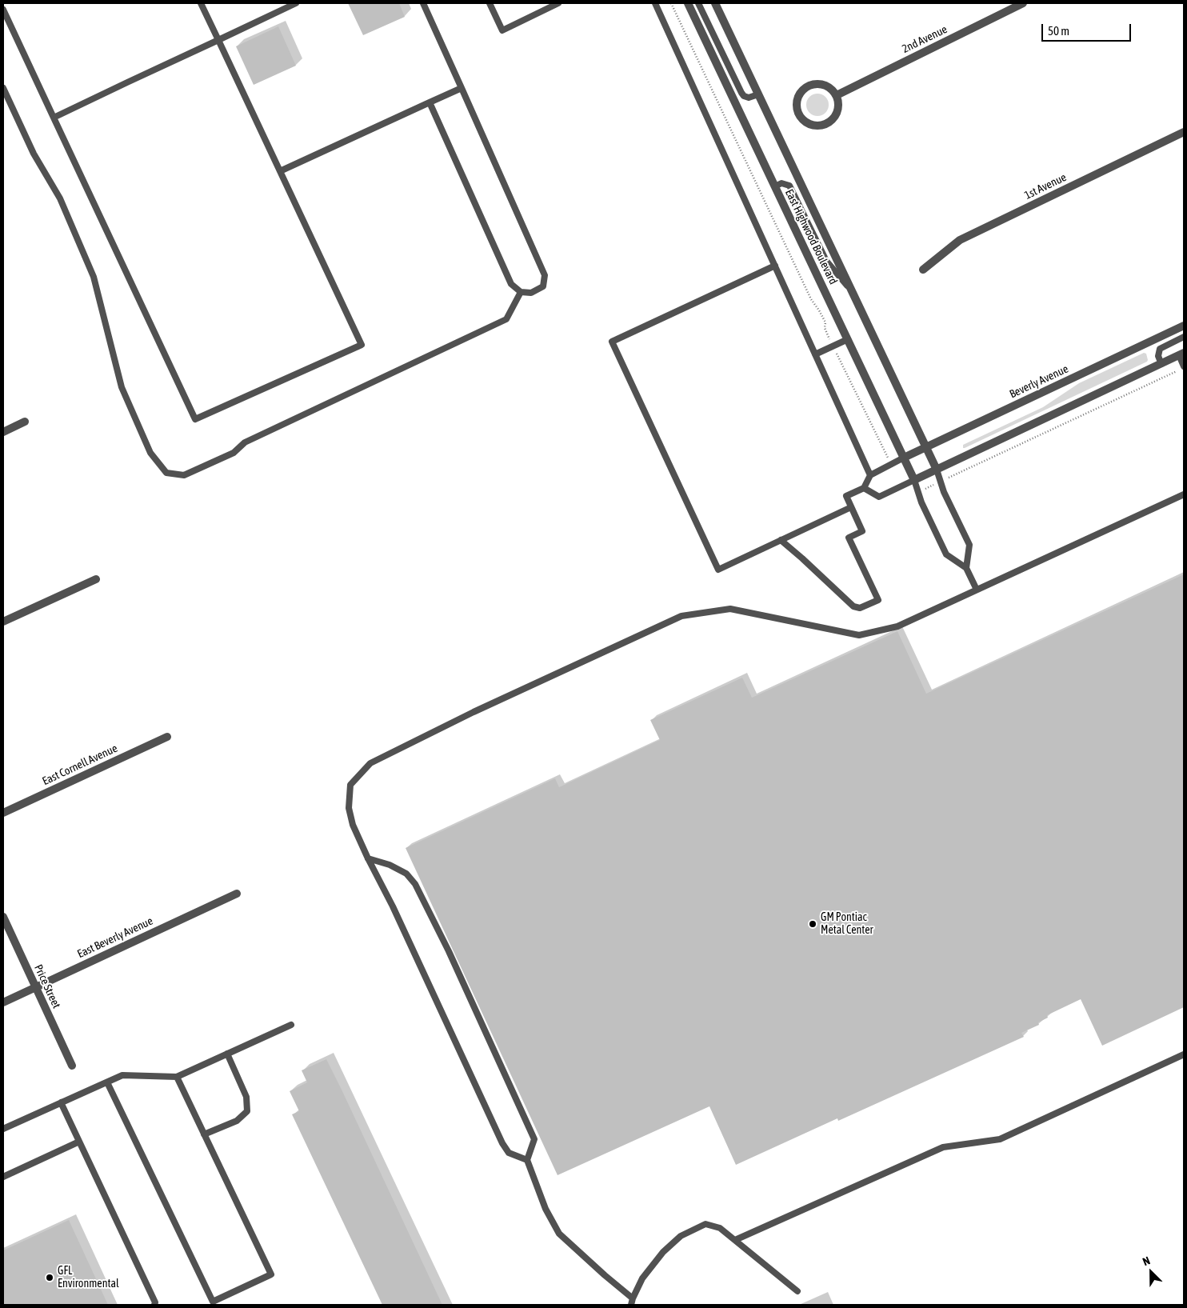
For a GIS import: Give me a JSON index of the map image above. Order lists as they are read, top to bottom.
{
  "streets": {
    "street": [
      "2nd Avenue",
      "1st Avenue",
      "East Highwood Boulevard",
      "Beverly Avenue",
      "East Cornell Avenue",
      "East Beverly Avenue",
      "Price Street"
    ]
  },
  "crossings": [
    ["East Highwood Boulevard", "Beverly Avenue"],
    ["East Beverly Avenue", "Price Street"]
  ],
  "places": ["GM Pontiac Metal Center", "GFL Environmental"],
  "scale_bar": "50 m",
  "north": "top left"
}
